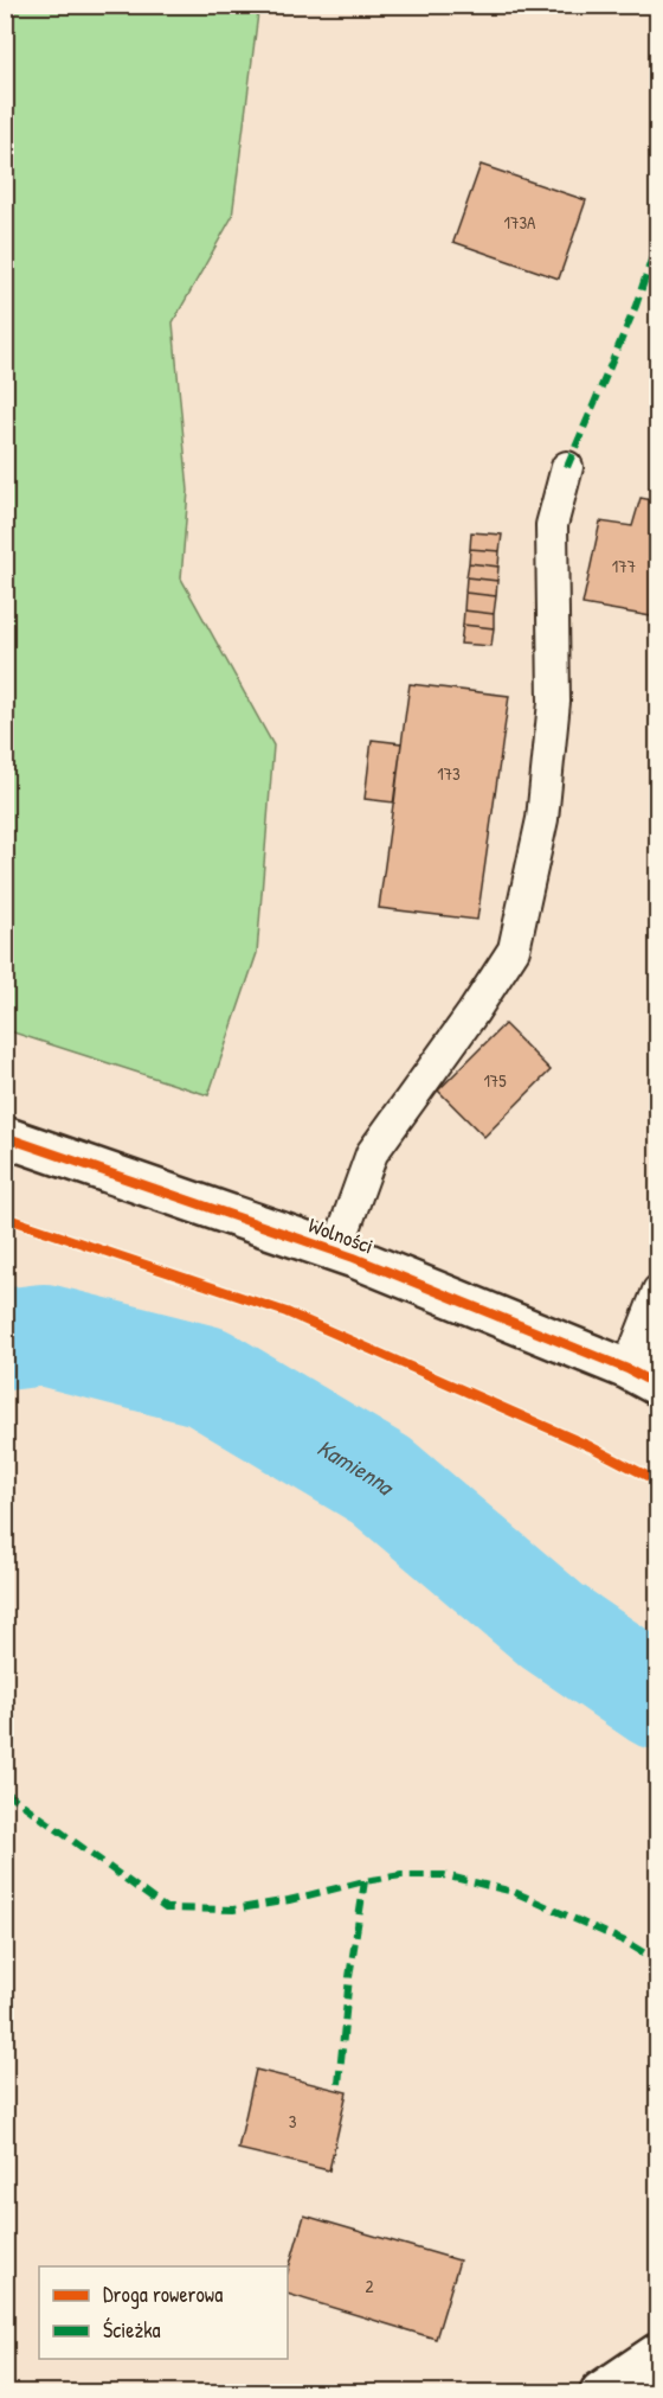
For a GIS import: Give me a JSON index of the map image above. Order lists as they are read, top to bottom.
{
  "streets": {
    "street": ["Wolności"]
  },
  "water": ["Kamienna"],
  "house_numbers": [
    "173A",
    "177",
    "173",
    "175",
    "3",
    "2"
  ],
  "legend": ["Droga rowerowa", "Ścieżka"]
}
